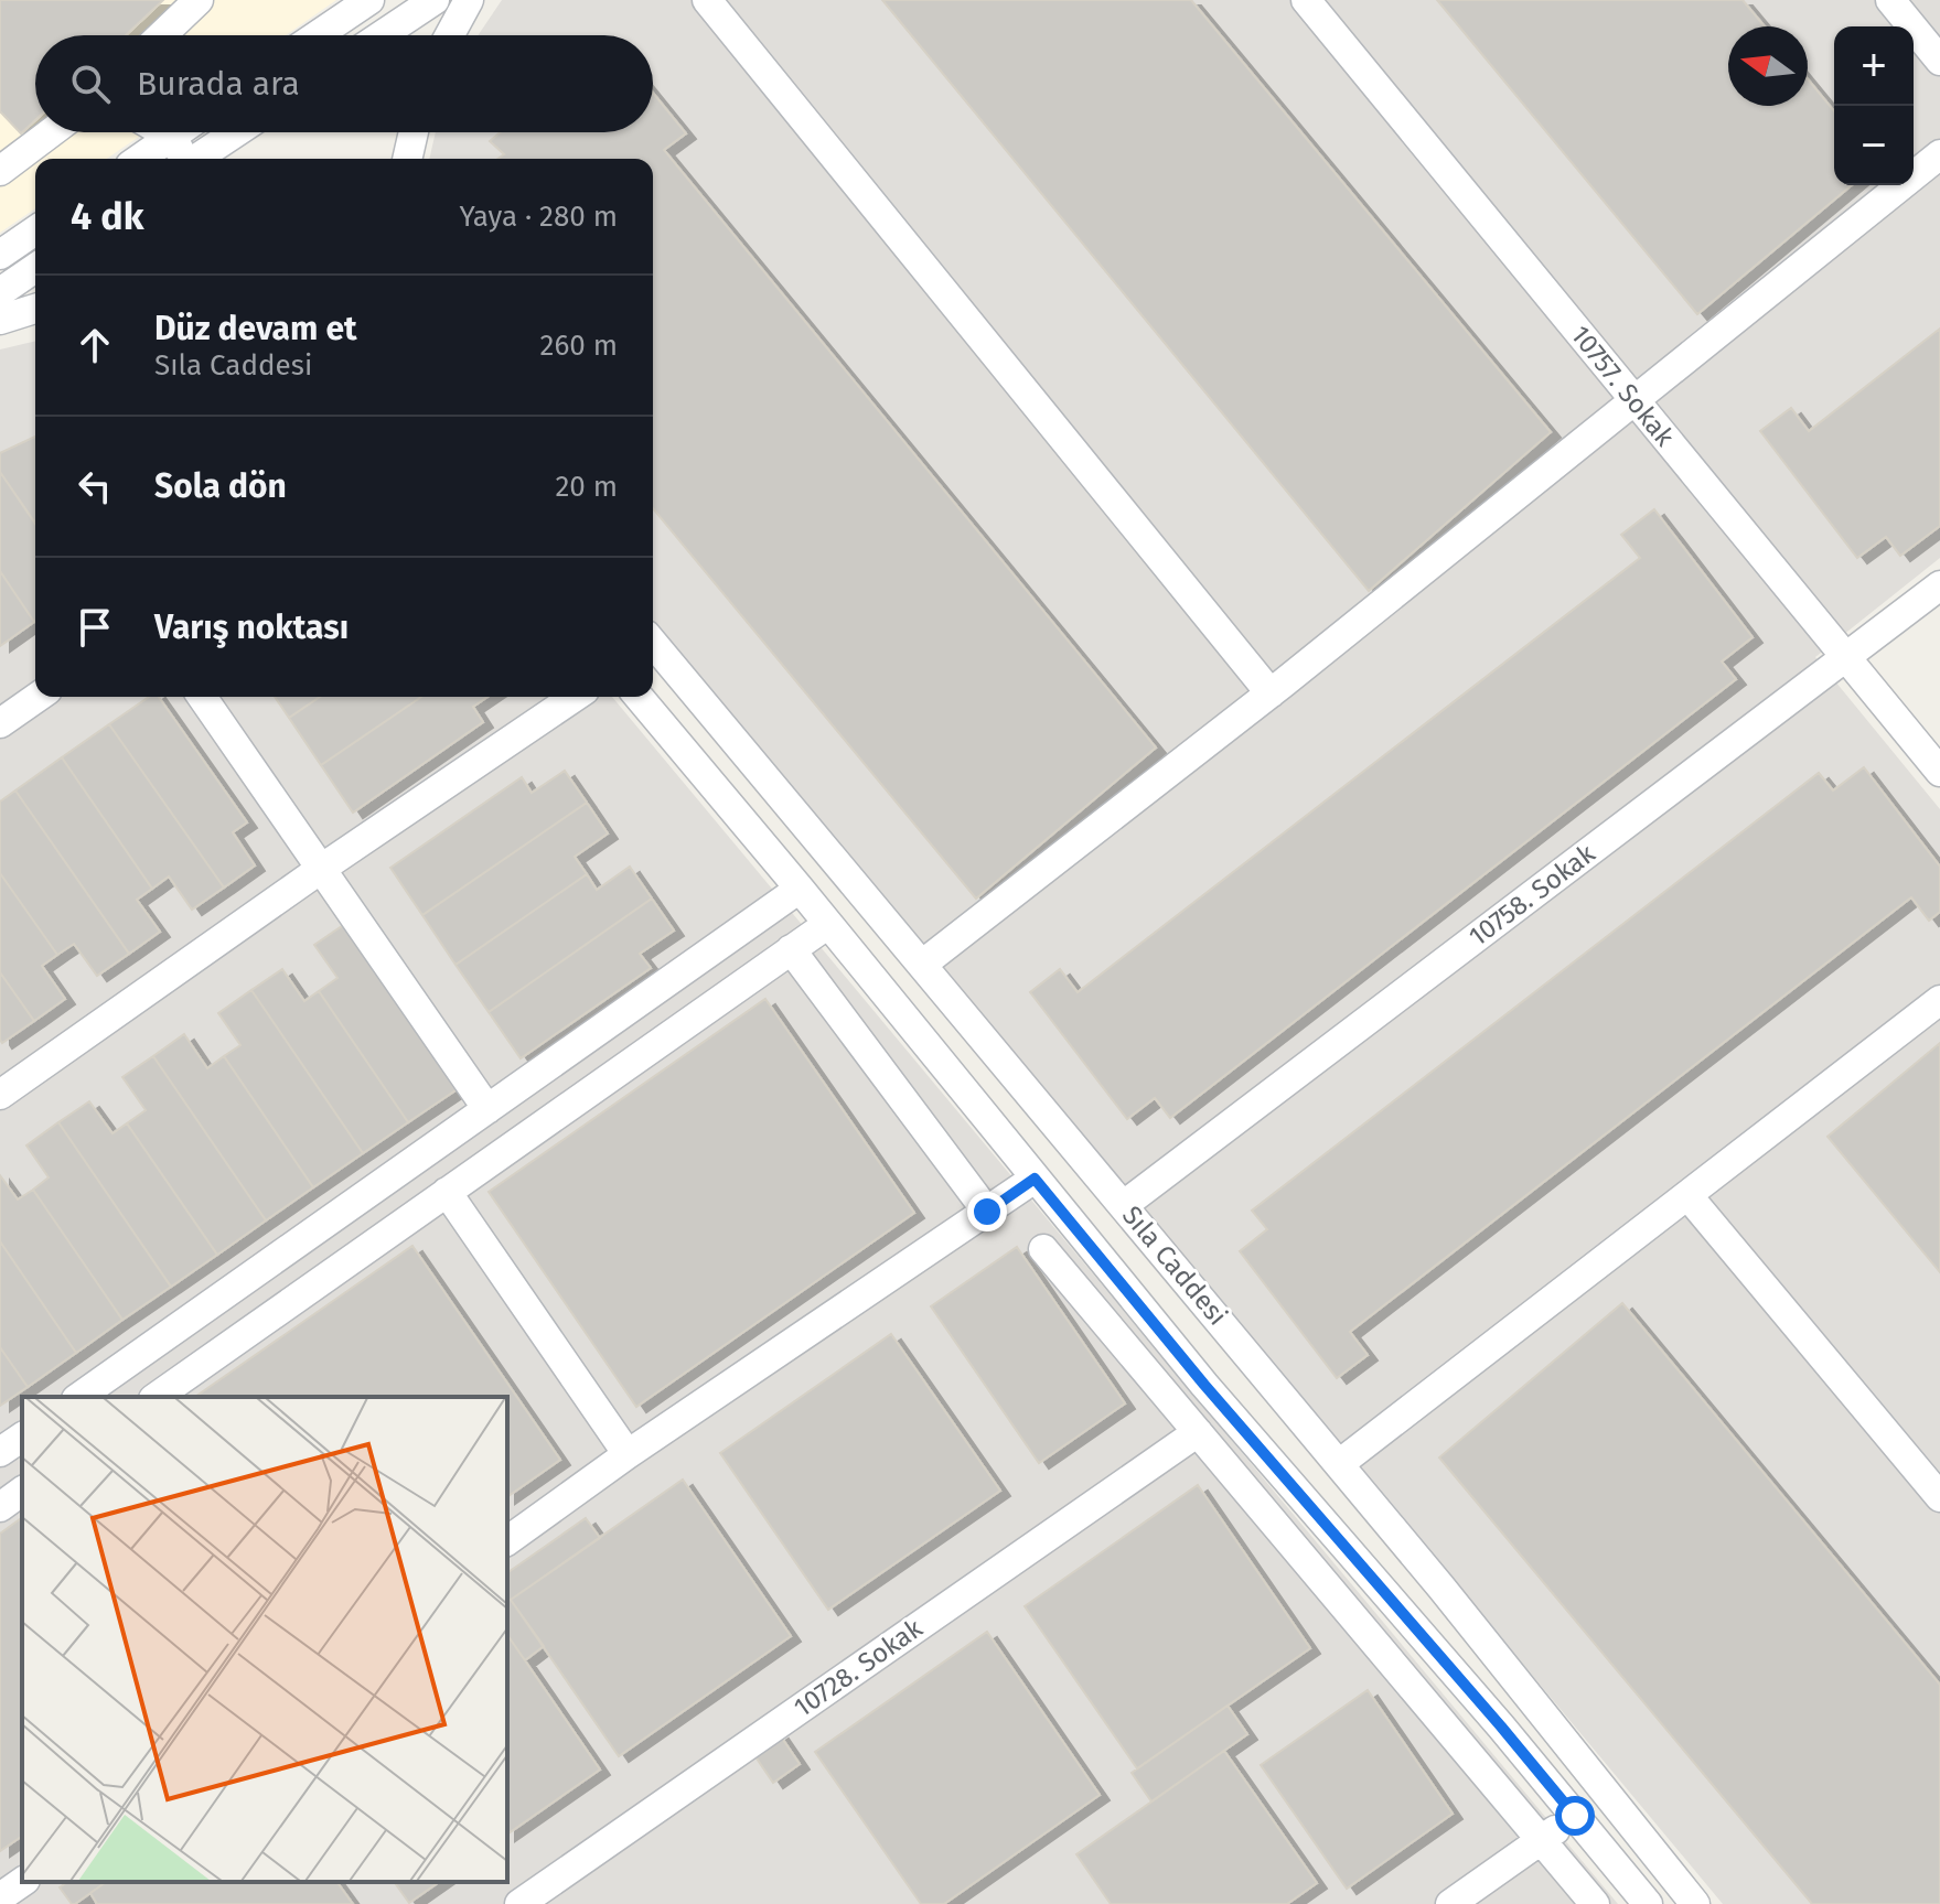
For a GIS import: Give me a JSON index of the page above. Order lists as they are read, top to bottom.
{
  "streets": {
    "street": [
      "10757. Sokak",
      "10758. Sokak",
      "Sıla Caddesi",
      "10728. Sokak"
    ]
  },
  "crossings": [
    ["10757. Sokak", "10758. Sokak"],
    ["10758. Sokak", "Sıla Caddesi"]
  ],
  "north": "left",
  "page": {
    "map_buttons": ["+", "−"],
    "search": "Burada ara",
    "heading": ["4 dk", "Yaya · 280 m"],
    "list": [
      ["Düz devam et", "Sıla Caddesi", "260 m"],
      ["Sola dön", "20 m"],
      "Varış noktası"
    ]
  }
}
